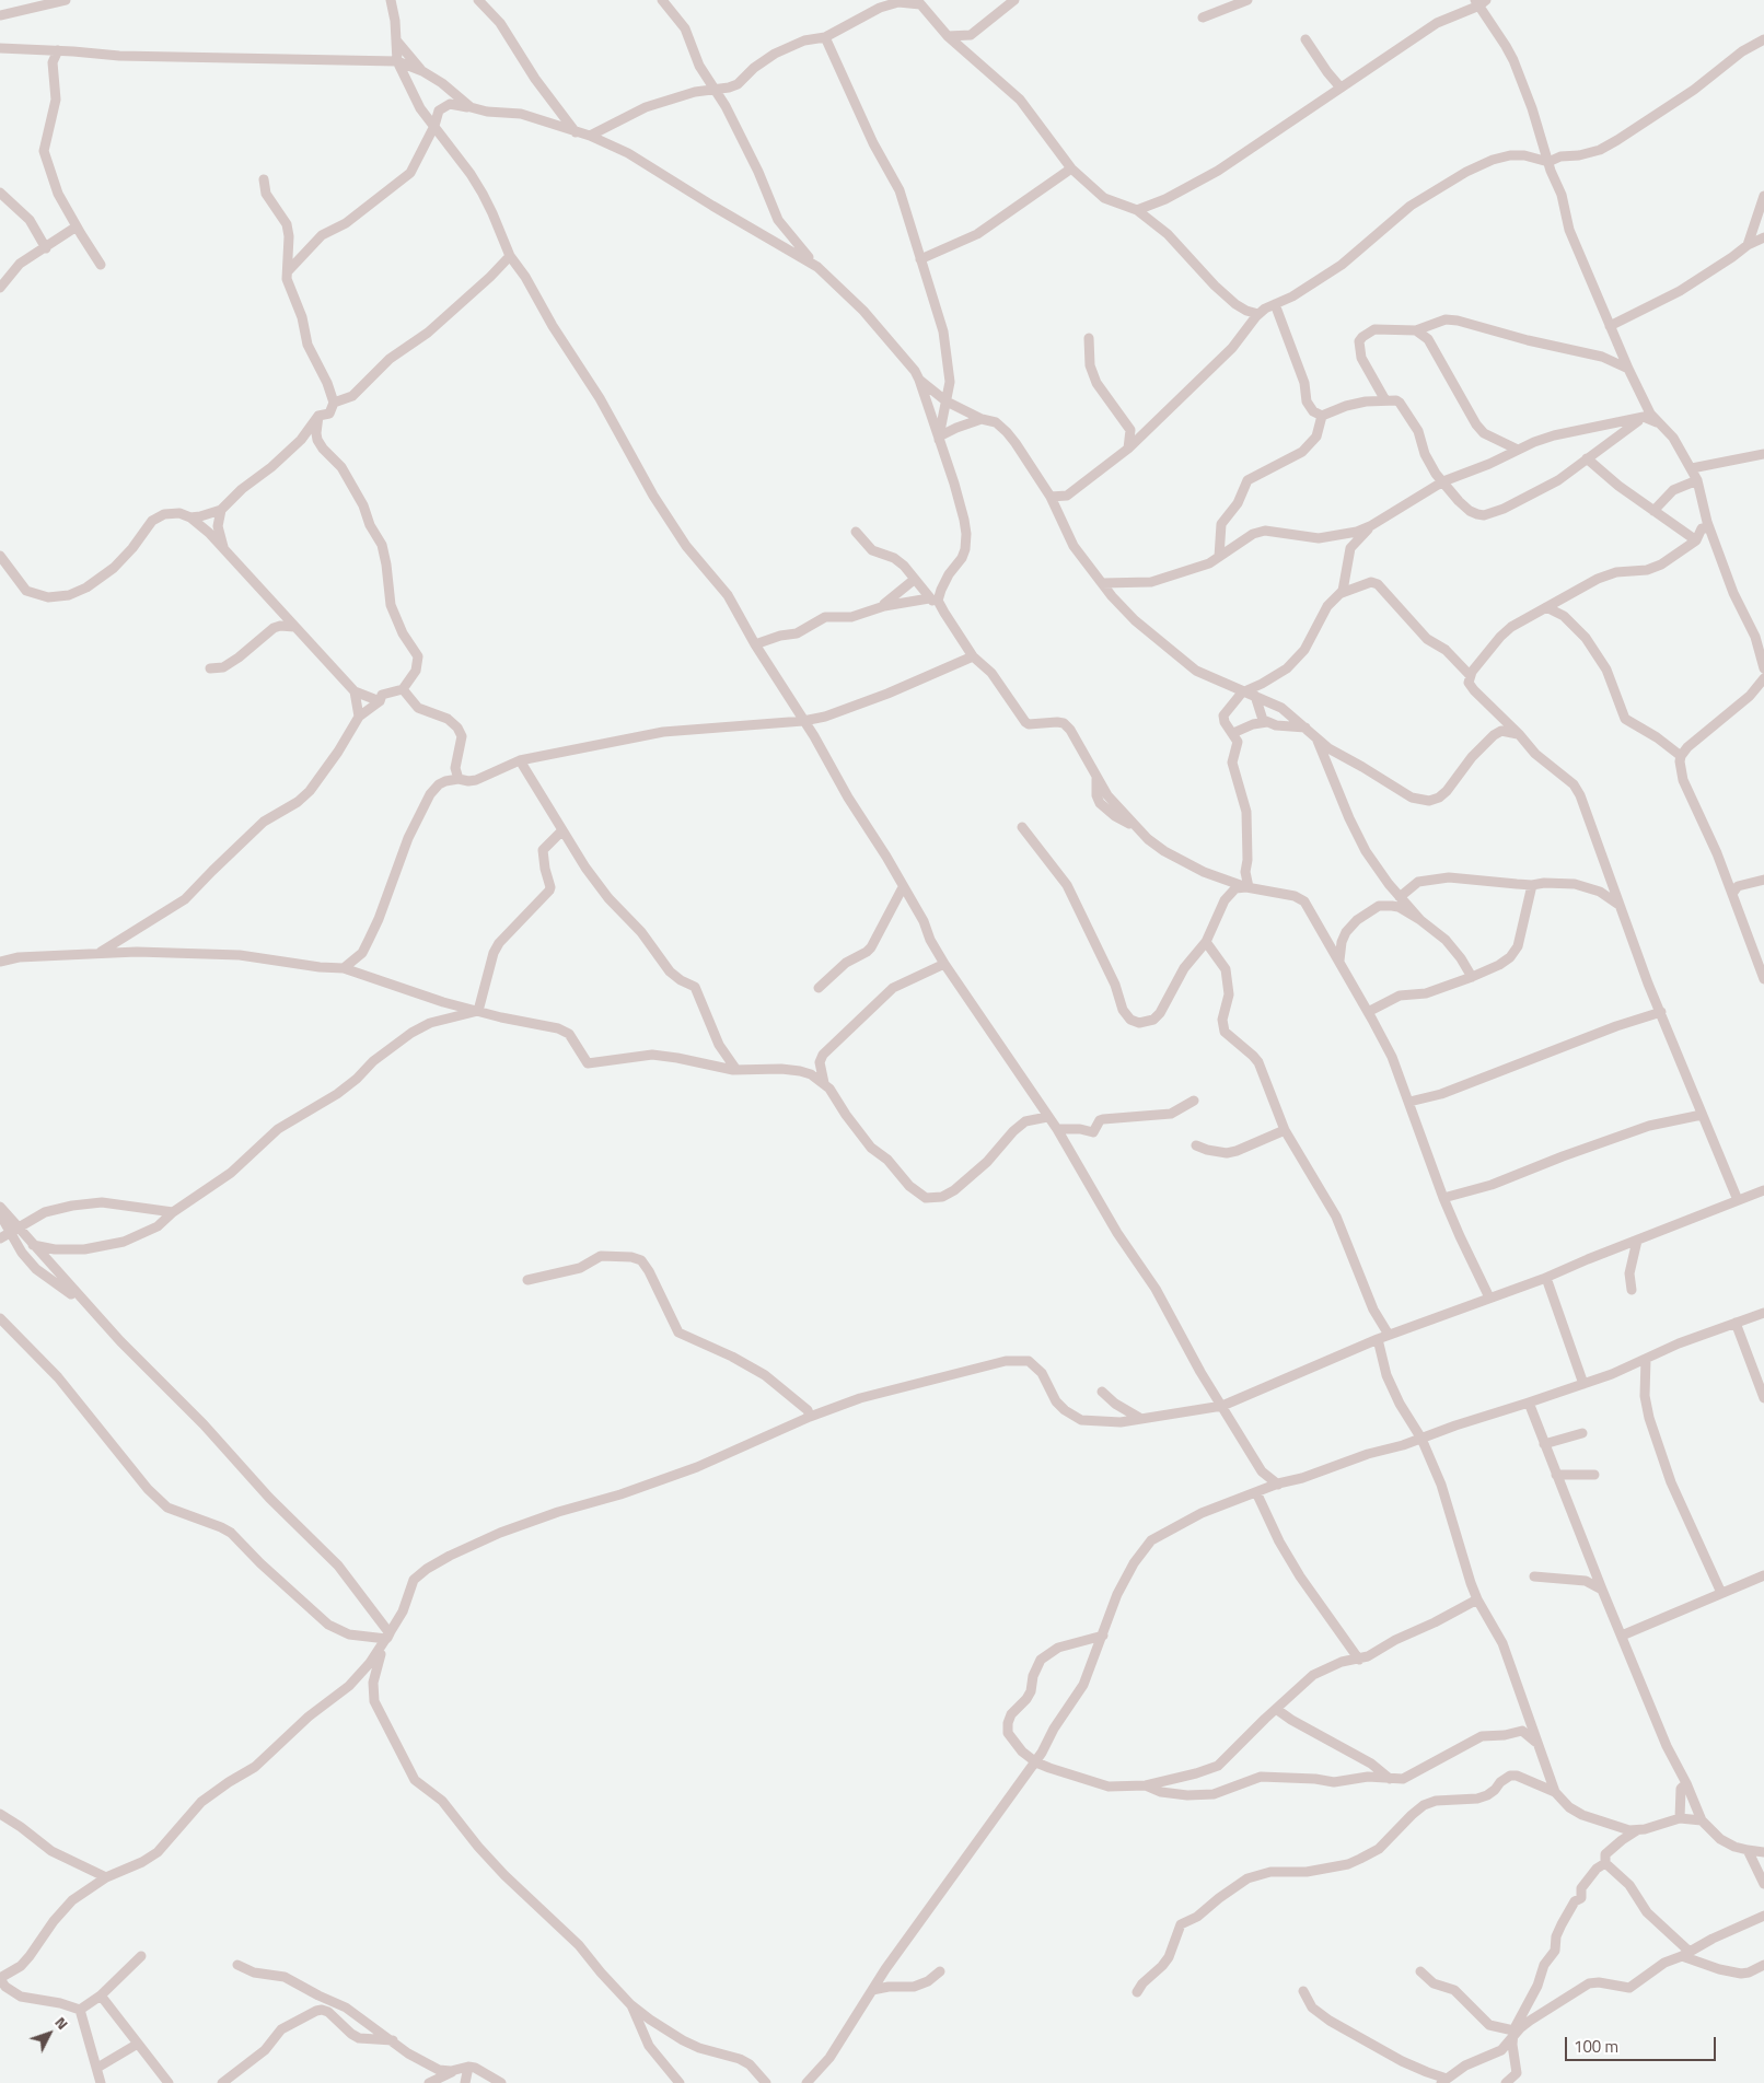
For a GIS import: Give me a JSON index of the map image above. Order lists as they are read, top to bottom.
{
  "scale_bar": "100 m",
  "north": "top right"
}
